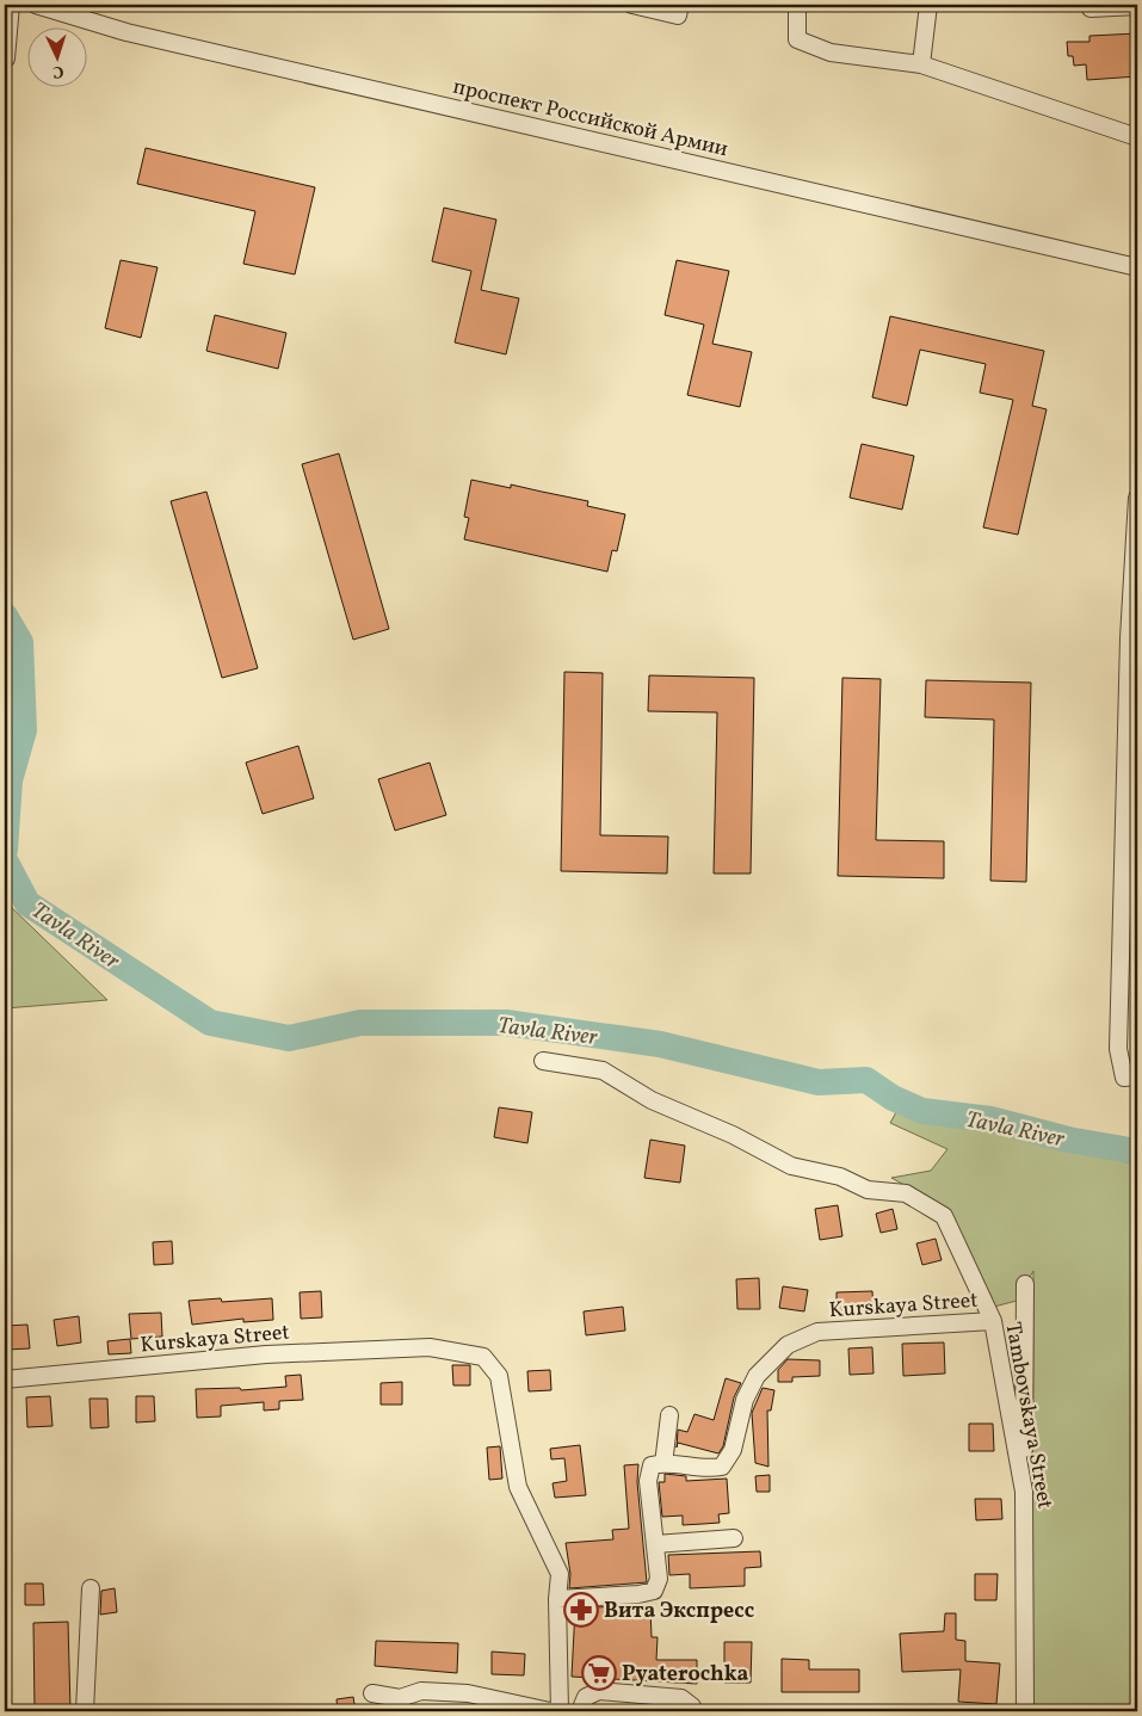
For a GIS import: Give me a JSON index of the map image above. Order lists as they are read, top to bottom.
{
  "streets": {
    "street": ["проспект Российской Армии", "Kurskaya Street", "Tambovskaya Street"]
  },
  "crossings": [
    ["Kurskaya Street", "Tambovskaya Street"]
  ],
  "water": ["Tavla River"],
  "places": {
    "pharmacy": ["Вита Экспресс"],
    "supermarket": ["Pyaterochka"]
  },
  "north": "bottom"
}
